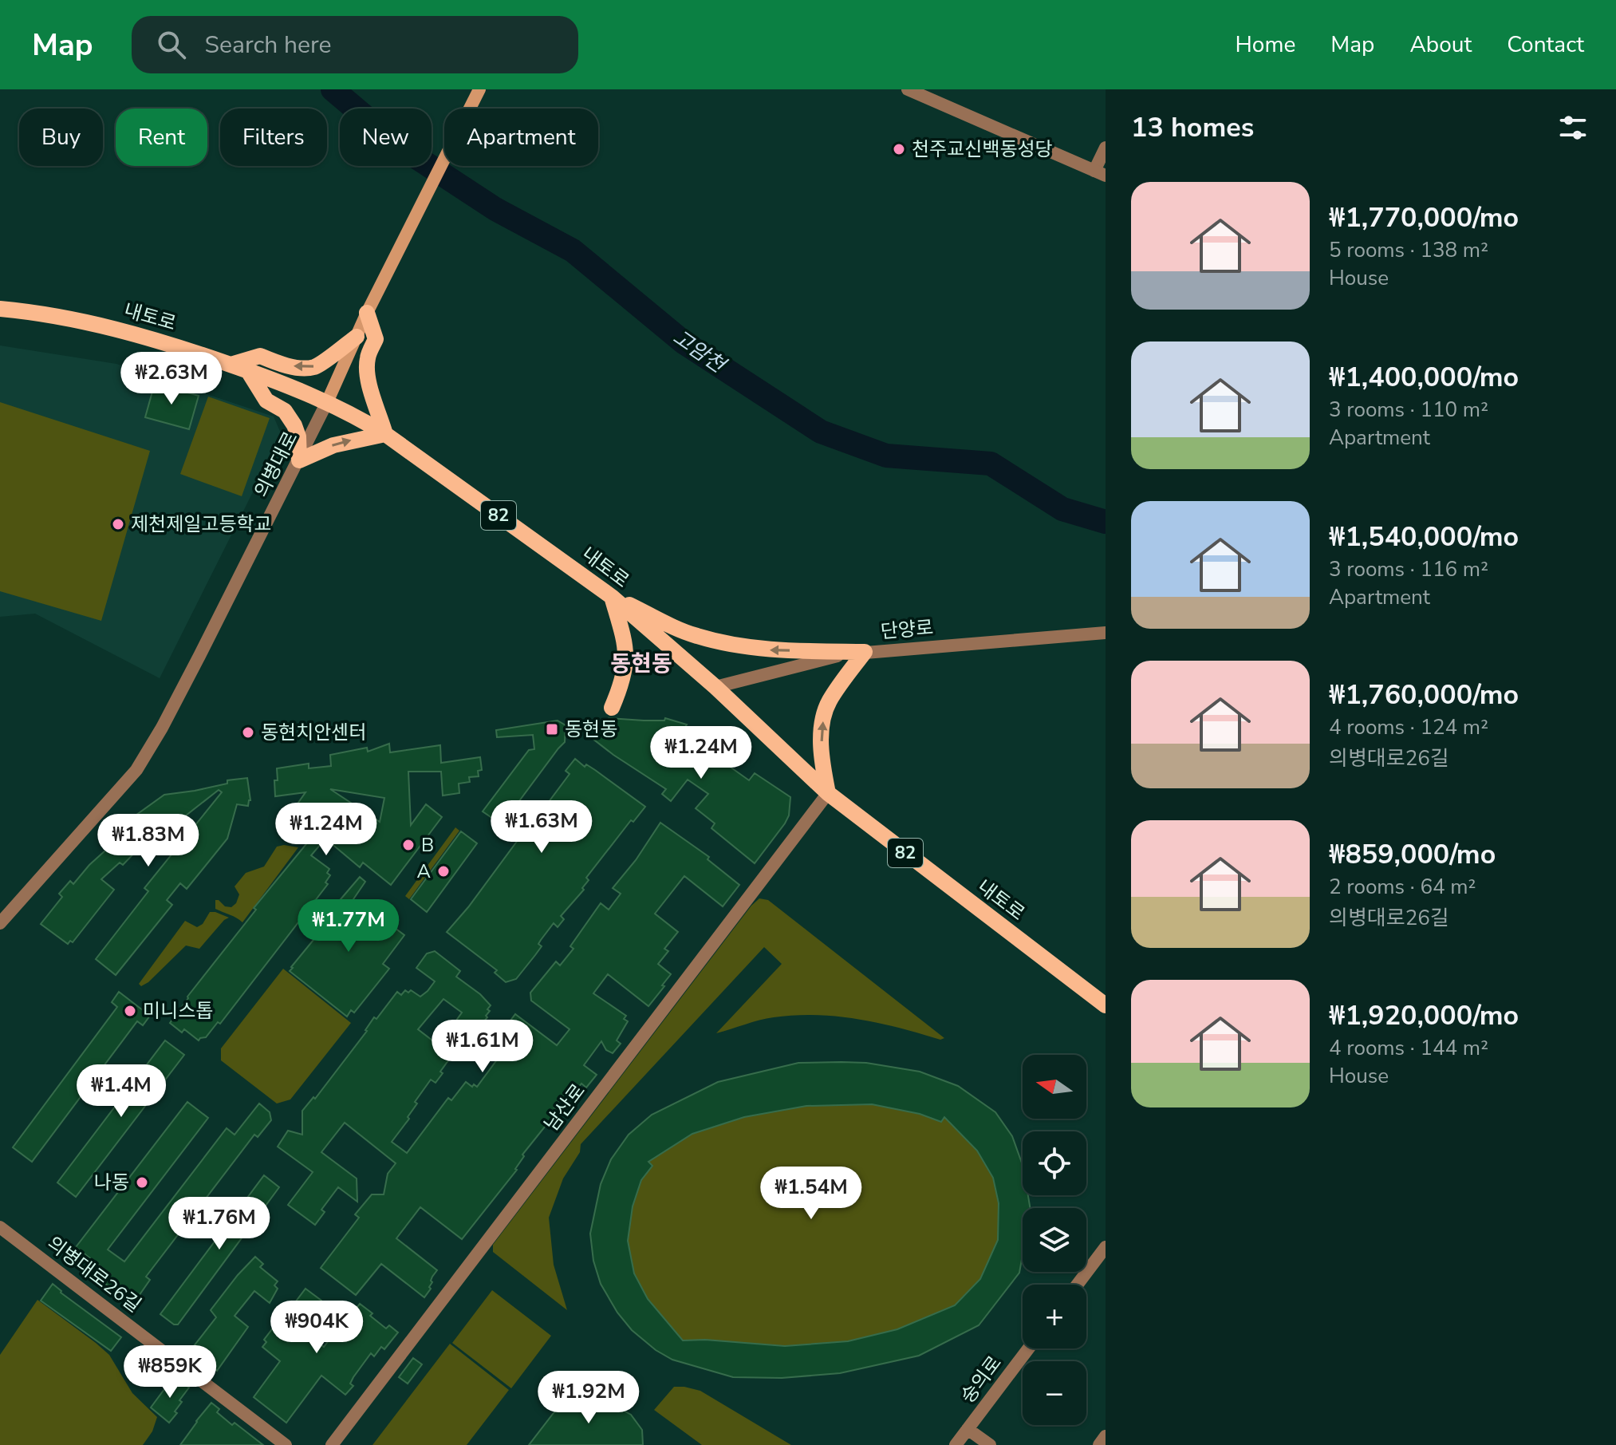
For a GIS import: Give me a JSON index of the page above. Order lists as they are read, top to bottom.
{
  "streets": {
    "main road": ["내토로", "의병대로", "82"],
    "street": [
      "단양로",
      "남산로",
      "의병대로26길",
      "숭의로"
    ]
  },
  "crossings": [
    ["내토로", "의병대로"],
    ["내토로", "단양로"],
    ["내토로", "남산로"]
  ],
  "districts": ["동현동"],
  "water": ["고암천"],
  "places": {
    "other": [
      "천주교신백동성당",
      "제천제일고등학교",
      "동현치안센터",
      "B",
      "A",
      "미니스톱",
      "나동"
    ],
    "transit": ["동현동"]
  },
  "north": "left",
  "page": {
    "header": "Map",
    "search": "Search here",
    "nav": [
      "Home",
      "Map",
      "About",
      "Contact"
    ],
    "heading": "13 homes",
    "chip": [
      "Buy",
      "Rent",
      "Filters",
      "New",
      "Apartment"
    ],
    "list": [
      {
        "name": "₩1,770,000/mo",
        "note": "5 rooms · 138 m² · House"
      },
      {
        "name": "₩1,400,000/mo",
        "note": "3 rooms · 110 m² · Apartment"
      },
      {
        "name": "₩1,540,000/mo",
        "note": "3 rooms · 116 m² · Apartment"
      },
      {
        "name": "₩1,760,000/mo",
        "note": "4 rooms · 124 m² · 의병대로26길"
      },
      {
        "name": "₩859,000/mo",
        "note": "2 rooms · 64 m² · 의병대로26길"
      },
      {
        "name": "₩1,920,000/mo",
        "note": "4 rooms · 144 m² · House"
      }
    ],
    "price": [
      "₩2.63M",
      "₩1.24M",
      "₩1.63M",
      "₩1.24M",
      "₩1.83M",
      "₩1.77M",
      "₩1.61M",
      "₩1.4M",
      "₩1.54M",
      "₩1.76M",
      "₩904K",
      "₩859K",
      "₩1.92M"
    ],
    "map_buttons": ["+", "−"]
  }
}
